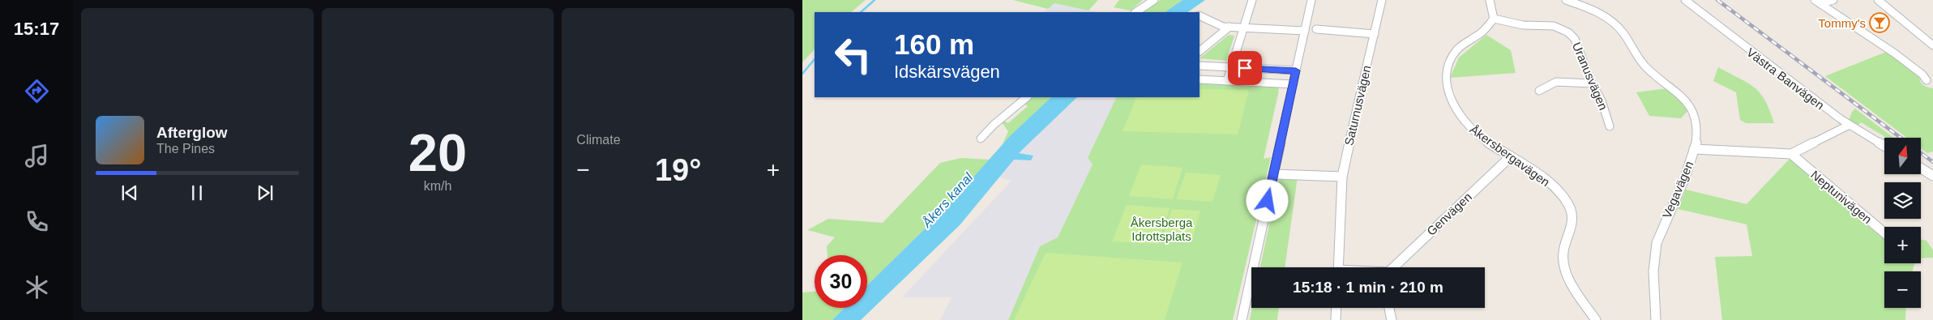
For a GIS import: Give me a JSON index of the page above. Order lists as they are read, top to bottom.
{
  "streets": {
    "street": [
      "Uranusvägen",
      "Västra Banvägen",
      "Saturnusvägen",
      "Åkersbergavägen",
      "Vegavägen",
      "Neptunivägen",
      "Genvägen"
    ]
  },
  "crossings": [
    ["Uranusvägen", "Åkersbergavägen"],
    ["Åkersbergavägen", "Genvägen"]
  ],
  "water": ["Åkers kanal"],
  "parks": ["Åkersberga Idrottsplats"],
  "places": {
    "bar": ["Tommy's"]
  },
  "north": "top",
  "page": {
    "tabs": "15:17",
    "tile": [
      ["20", "km/h"],
      "Climate"
    ],
    "turn": ["160 m", "Idskärsvägen"],
    "song": ["Afterglow", "The Pines"],
    "map_buttons": ["+", "−"],
    "heat": ["−", "19°", "+"],
    "limit": "30",
    "trip": "15:18 · 1 min · 210 m"
  }
}
